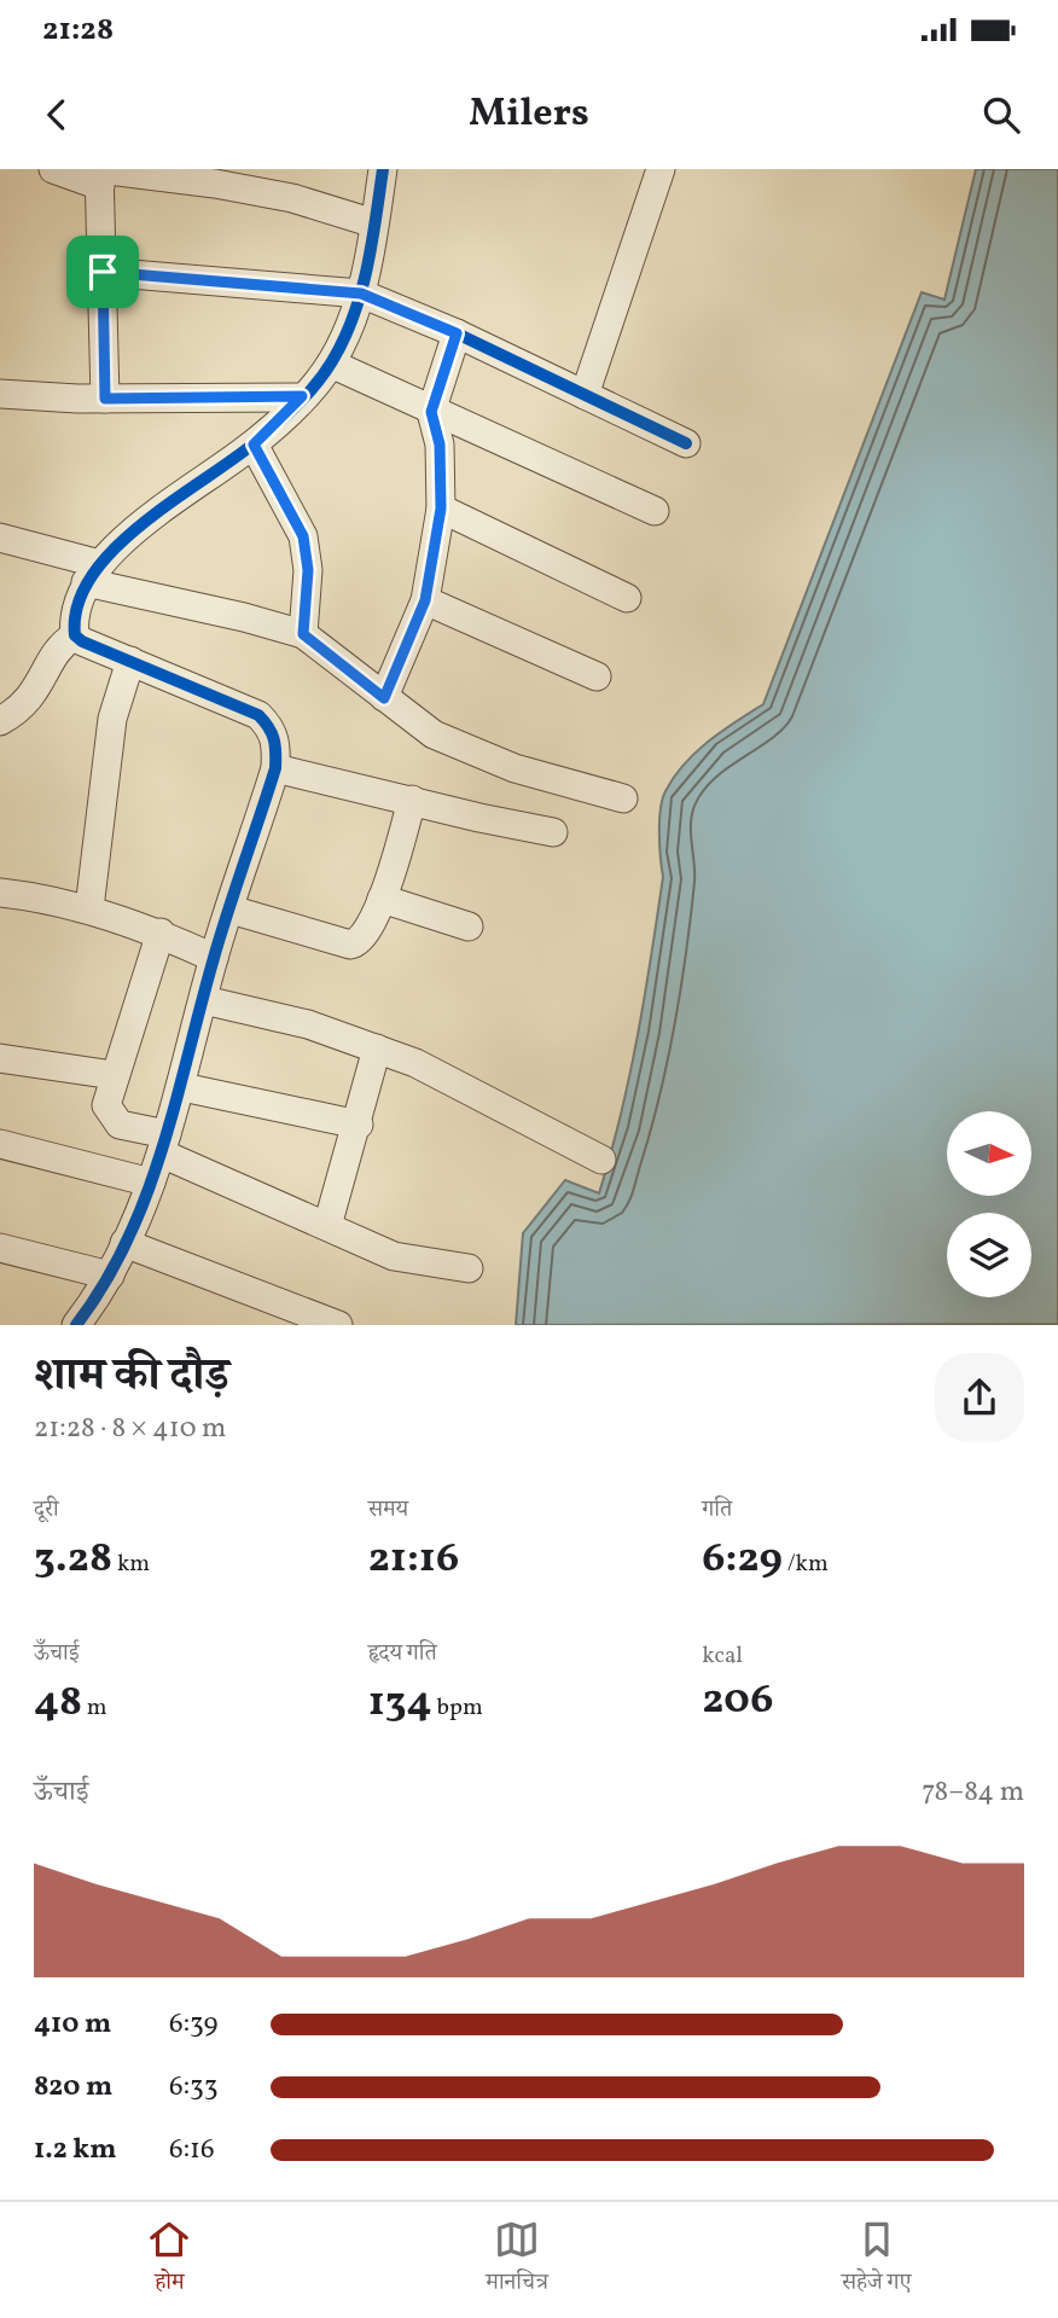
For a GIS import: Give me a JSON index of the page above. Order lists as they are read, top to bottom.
{
  "north": "right",
  "page": {
    "status": "21:28",
    "header": "Milers",
    "heading": ["शाम की दौड़", "21:28 · 8 × 410 m"],
    "stats": [
      ["दूरी", "3.28 km"],
      ["समय", "21:16"],
      ["गति", "6:29 /km"],
      ["ऊँचाई", "48 m"],
      ["हृदय गति", "134 bpm"],
      ["kcal", "206"]
    ],
    "chart": ["ऊँचाई", "78–84 m"],
    "list": [
      {
        "name": "410 m",
        "note": "6:39"
      },
      {
        "name": "820 m",
        "note": "6:33"
      },
      {
        "name": "1.2 km",
        "note": "6:16"
      }
    ],
    "tabs": ["होम", "मानचित्र", "सहेजे गए"]
  }
}
